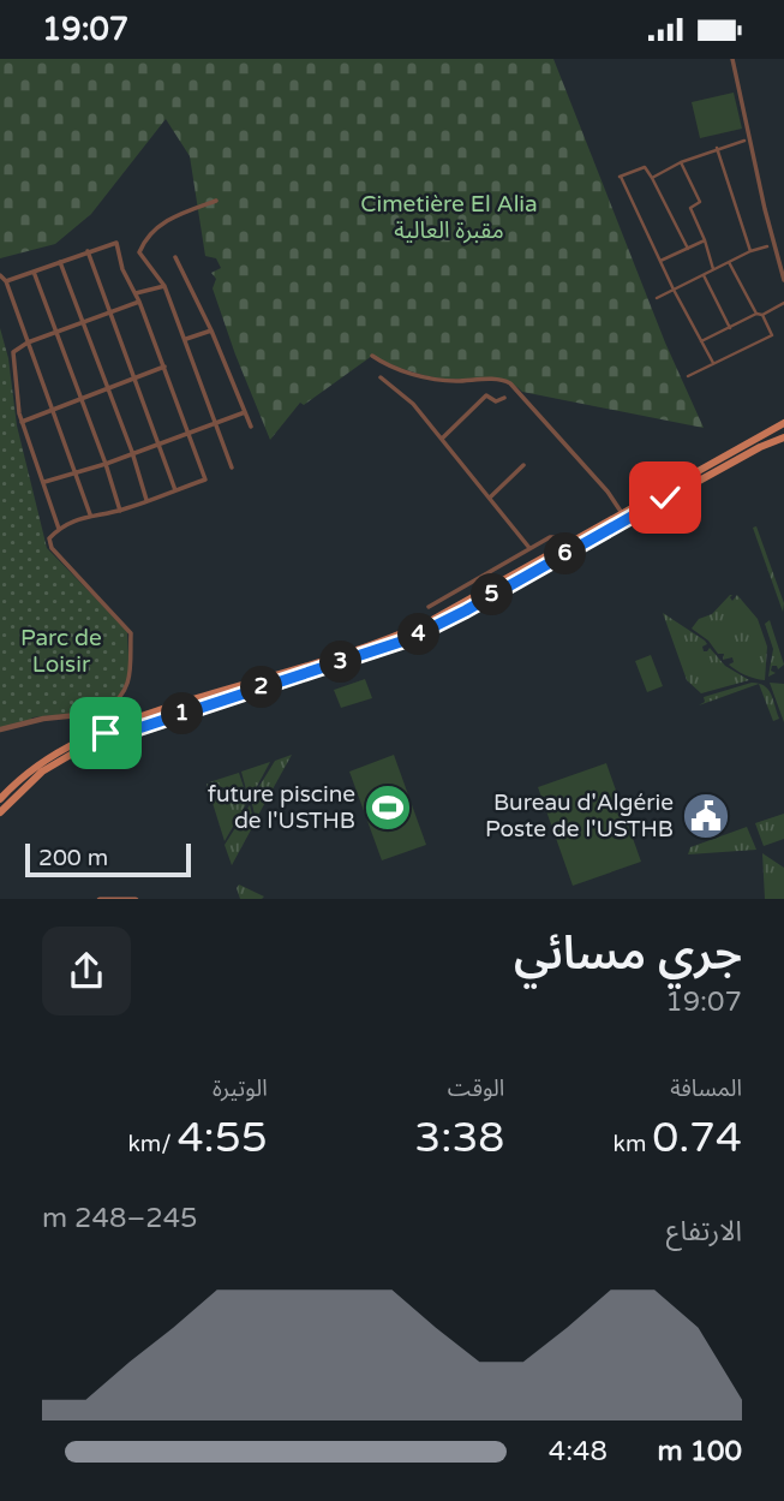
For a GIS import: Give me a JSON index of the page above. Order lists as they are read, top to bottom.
{
  "parks": ["Cimetière El Alia مقبرة العالية", "Parc de Loisir"],
  "places": {
    "sports": ["future piscine de l'USTHB"],
    "public building": ["Bureau d'Algérie Poste de l'USTHB"]
  },
  "scale_bar": "200 m",
  "page": {
    "status": "19:07",
    "pins": [
      "6",
      "5",
      "4",
      "3",
      "2",
      "1"
    ],
    "scale": "200 m",
    "heading": ["جري مسائي", "19:07"],
    "stats": [
      ["المسافة", "0.74 km"],
      ["الوقت", "3:38"],
      ["الوتيرة", "4:55 /km"]
    ],
    "chart": ["الارتفاع", "245–248 m"],
    "list": [
      {
        "name": "100 m",
        "note": "4:48"
      }
    ]
  }
}
